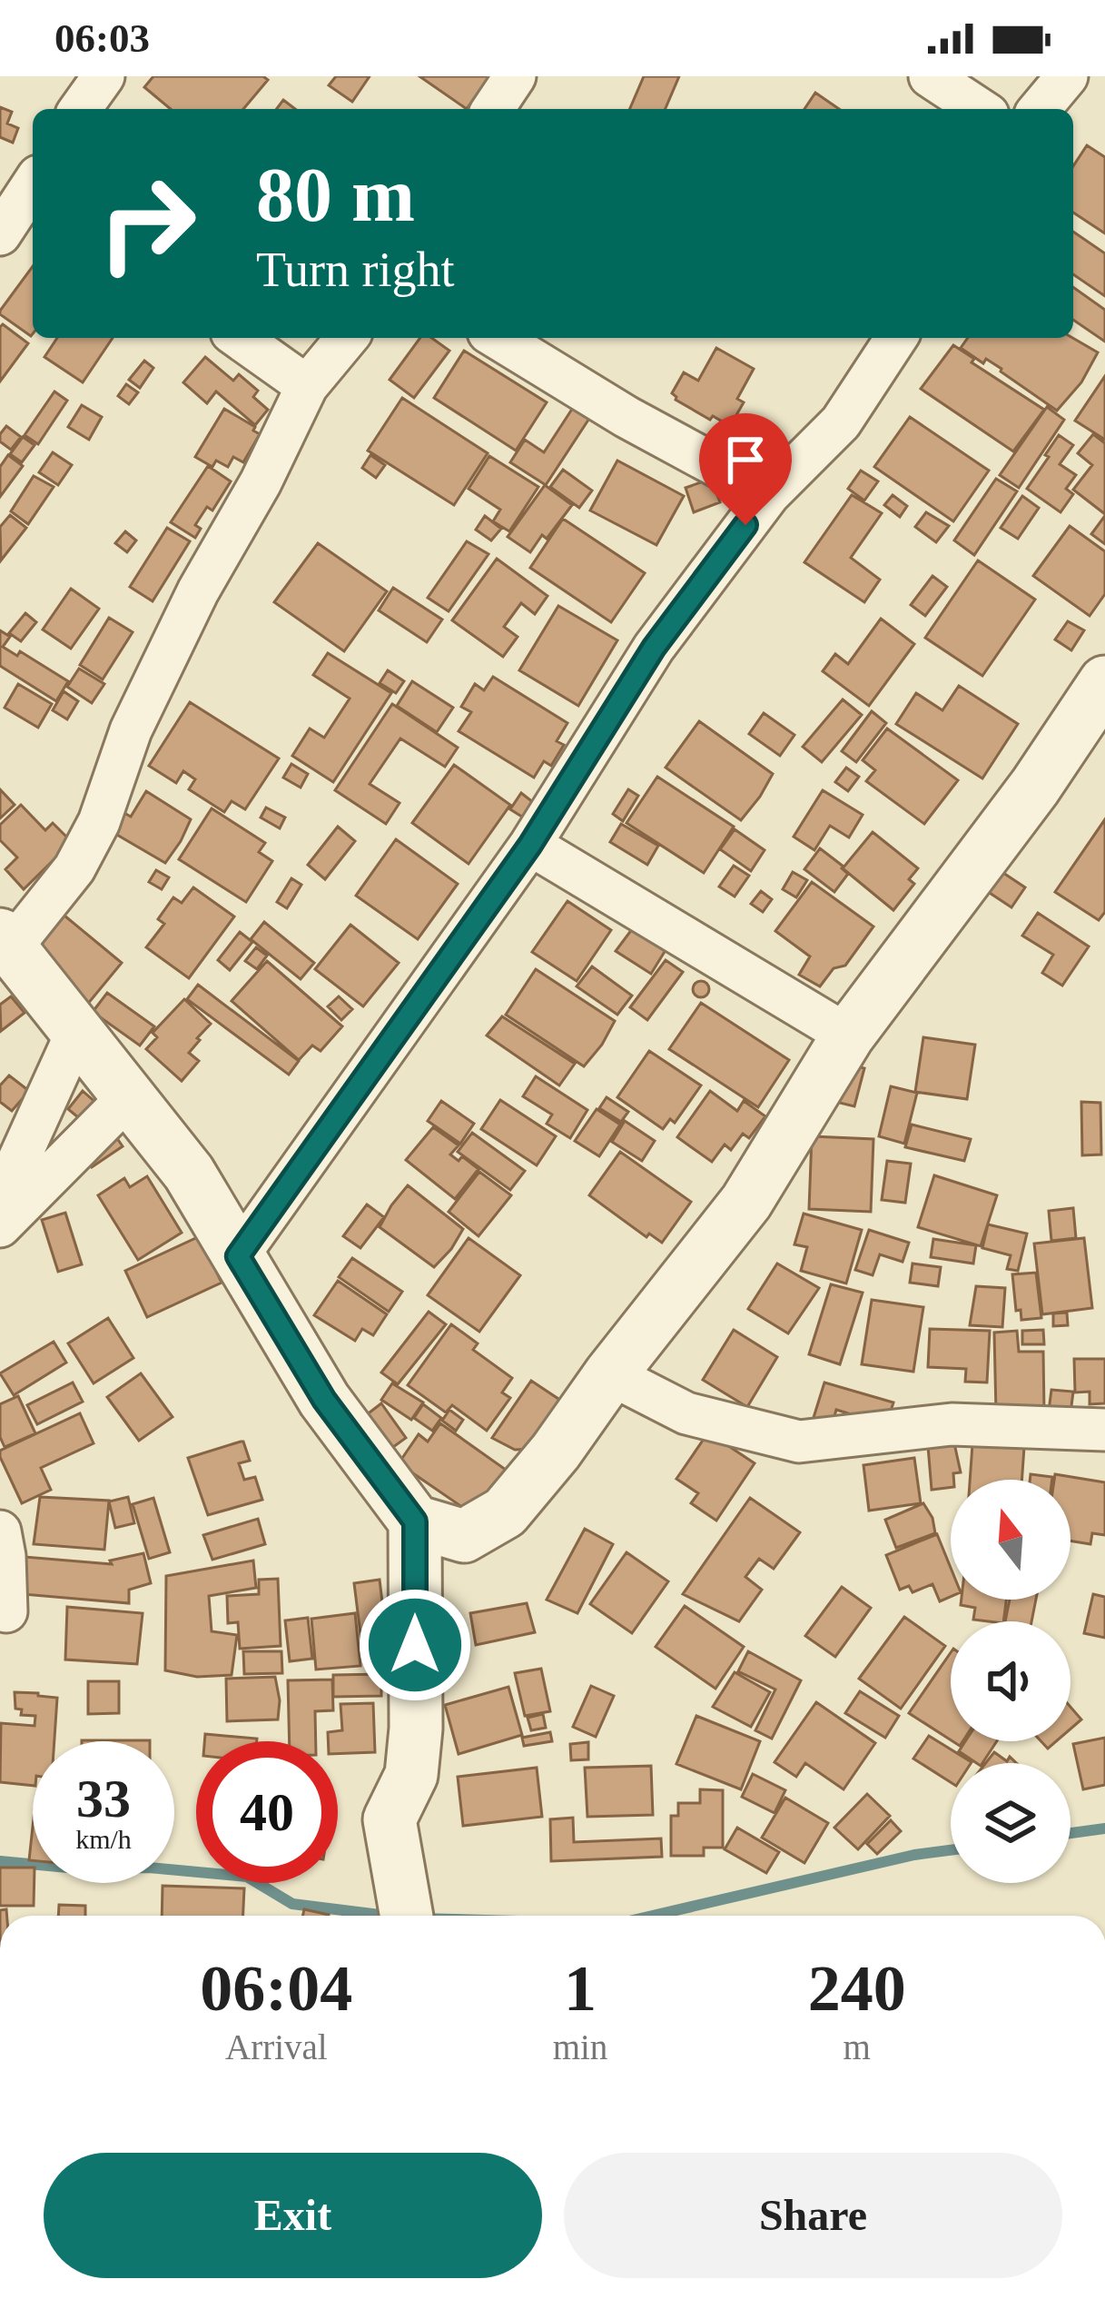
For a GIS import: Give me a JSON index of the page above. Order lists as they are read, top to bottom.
{
  "north": "top",
  "page": {
    "status": "06:03",
    "turn": ["80 m", "Turn right"],
    "speed": "33 km/h",
    "limit": "40",
    "eta": [
      "06:04",
      "Arrival",
      "1",
      "min",
      "240",
      "m"
    ],
    "buttons": ["Exit", "Share"]
  }
}
